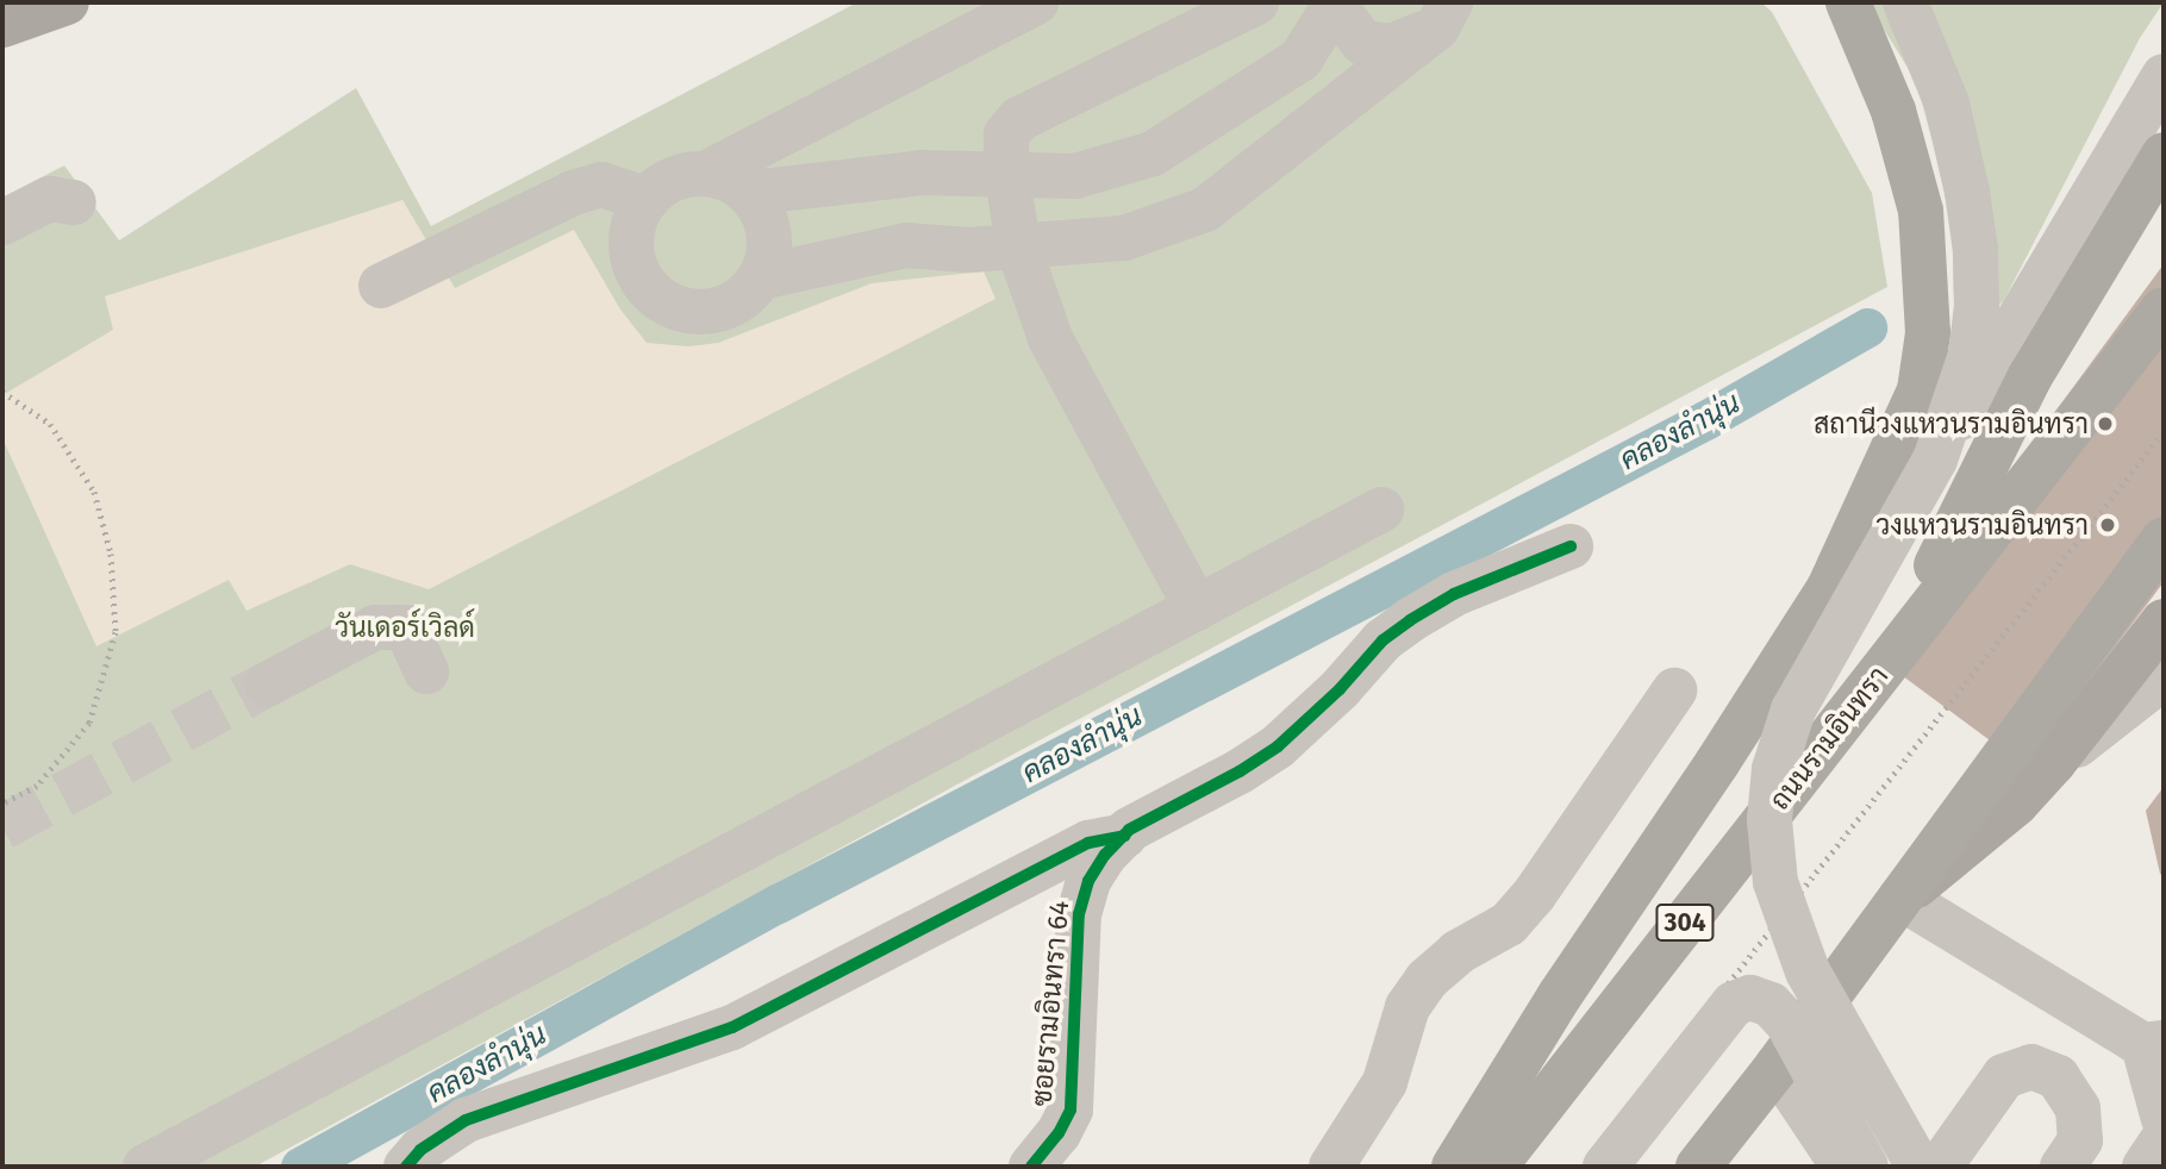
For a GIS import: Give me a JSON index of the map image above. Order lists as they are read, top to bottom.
{
  "streets": {
    "highway": ["ถนนรามอินทรา", "304"],
    "street": ["ซอยรามอินทรา 64"]
  },
  "water": ["คลองลำนุ่น"],
  "parks": ["วันเดอร์เวิลด์"],
  "places": ["สถานีวงแหวนรามอินทรา", "วงแหวนรามอินทรา"]
}
